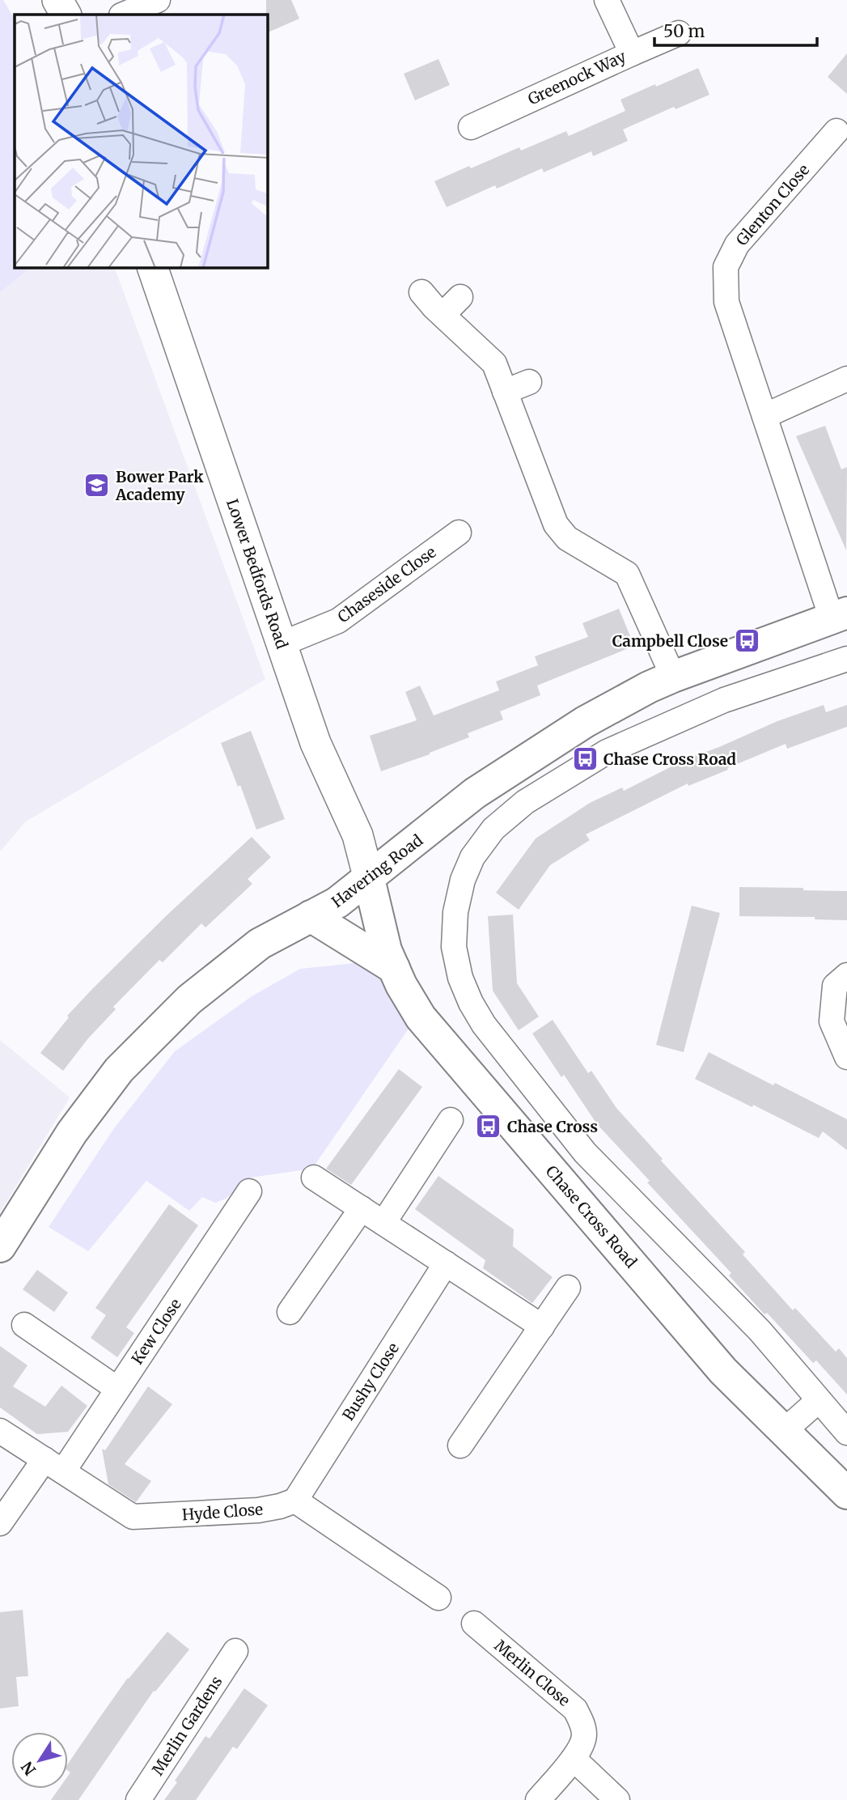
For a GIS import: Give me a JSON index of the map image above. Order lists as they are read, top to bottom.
{
  "streets": {
    "main road": ["Havering Road", "Chase Cross Road"],
    "street": [
      "Greenock Way",
      "Glenton Close",
      "Lower Bedfords Road",
      "Chaseside Close",
      "Kew Close",
      "Bushy Close",
      "Hyde Close",
      "Merlin Close",
      "Merlin Gardens"
    ]
  },
  "crossings": [
    ["Glenton Close", "Havering Road"],
    ["Lower Bedfords Road", "Chaseside Close"],
    ["Lower Bedfords Road", "Havering Road"],
    ["Lower Bedfords Road", "Chase Cross Road"],
    ["Havering Road", "Chase Cross Road"],
    ["Kew Close", "Hyde Close"],
    ["Bushy Close", "Hyde Close"]
  ],
  "places": {
    "school or university": ["Bower Park Academy"],
    "bus stop": ["Campbell Close", "Chase Cross Road", "Chase Cross"]
  },
  "scale_bar": "50 m",
  "north": "bottom left"
}
